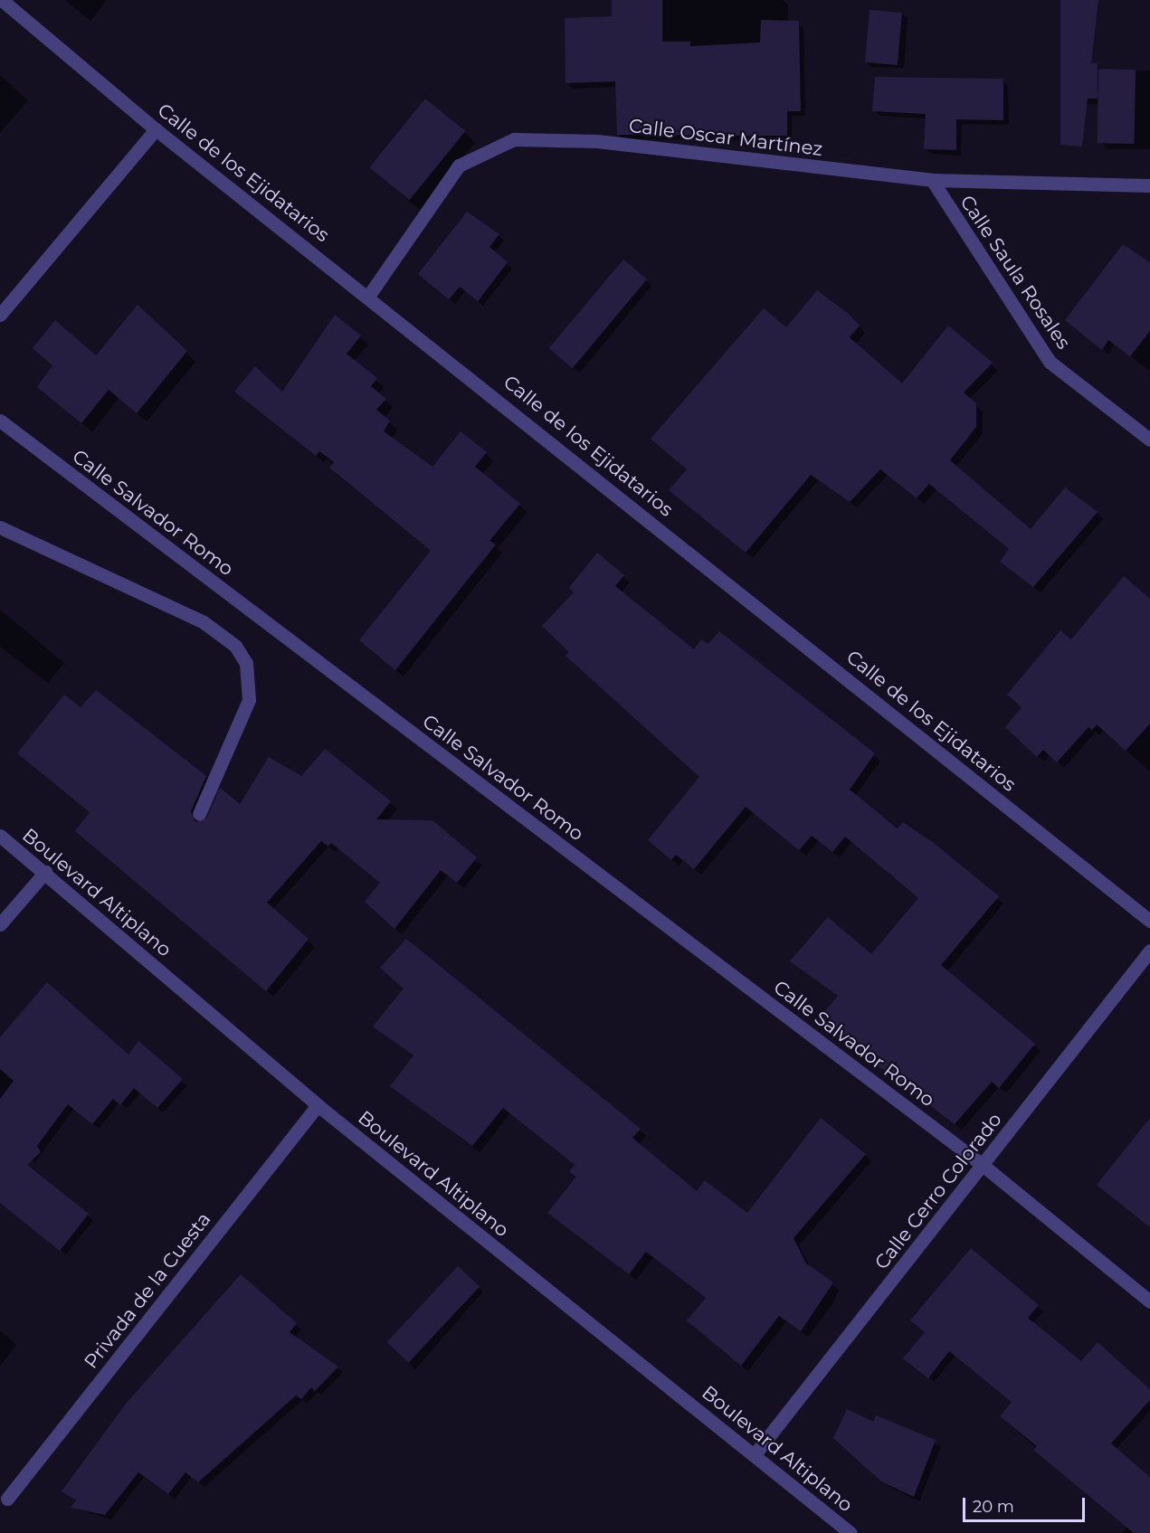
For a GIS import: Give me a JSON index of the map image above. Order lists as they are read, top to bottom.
{
  "streets": {
    "street": [
      "Calle Oscar Martínez",
      "Calle de los Ejidatarios",
      "Calle Saula Rosales",
      "Calle Salvador Romo",
      "Boulevard Altiplano",
      "Calle Cerro Colorado",
      "Privada de la Cuesta"
    ]
  },
  "crossings": [
    ["Calle Oscar Martínez", "Calle de los Ejidatarios"],
    ["Calle Oscar Martínez", "Calle Saula Rosales"],
    ["Calle Salvador Romo", "Calle Cerro Colorado"],
    ["Boulevard Altiplano", "Calle Cerro Colorado"],
    ["Boulevard Altiplano", "Privada de la Cuesta"]
  ],
  "scale_bar": "20 m"
}
